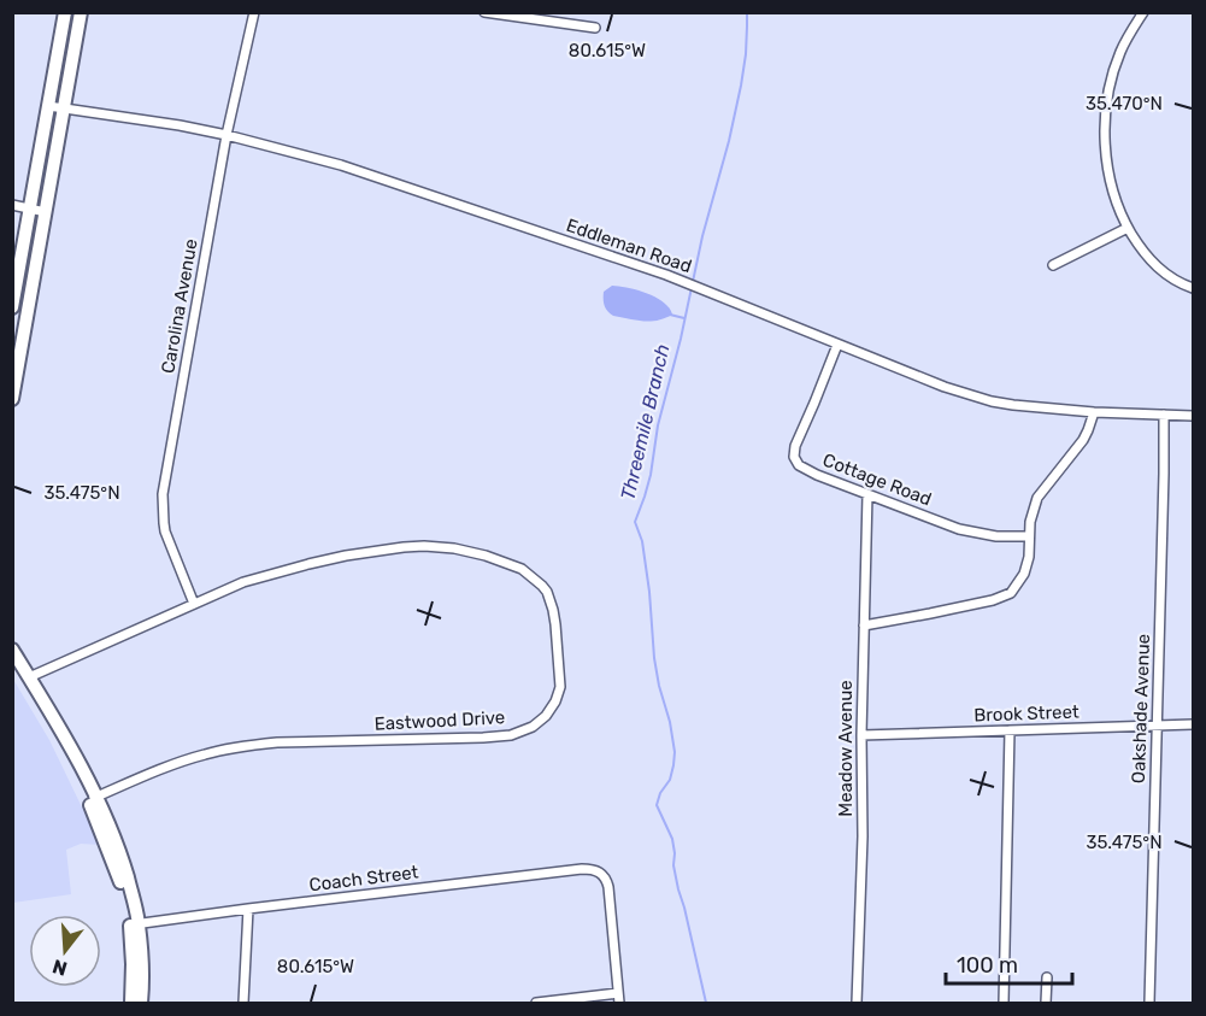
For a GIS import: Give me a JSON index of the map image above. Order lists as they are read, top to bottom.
{
  "streets": {
    "street": [
      "Eddleman Road",
      "Carolina Avenue",
      "Cottage Road",
      "Oakshade Avenue",
      "Brook Street",
      "Eastwood Drive",
      "Meadow Avenue",
      "Coach Street"
    ]
  },
  "crossings": [
    ["Eddleman Road", "Carolina Avenue"],
    ["Eddleman Road", "Cottage Road"],
    ["Eddleman Road", "Oakshade Avenue"],
    ["Carolina Avenue", "Eastwood Drive"],
    ["Cottage Road", "Meadow Avenue"],
    ["Oakshade Avenue", "Brook Street"],
    ["Brook Street", "Meadow Avenue"]
  ],
  "water": ["Threemile Branch"],
  "scale_bar": "100 m",
  "north": "bottom",
  "coordinates": ["80.615°W", "35.470°N", "35.475°N"]
}
